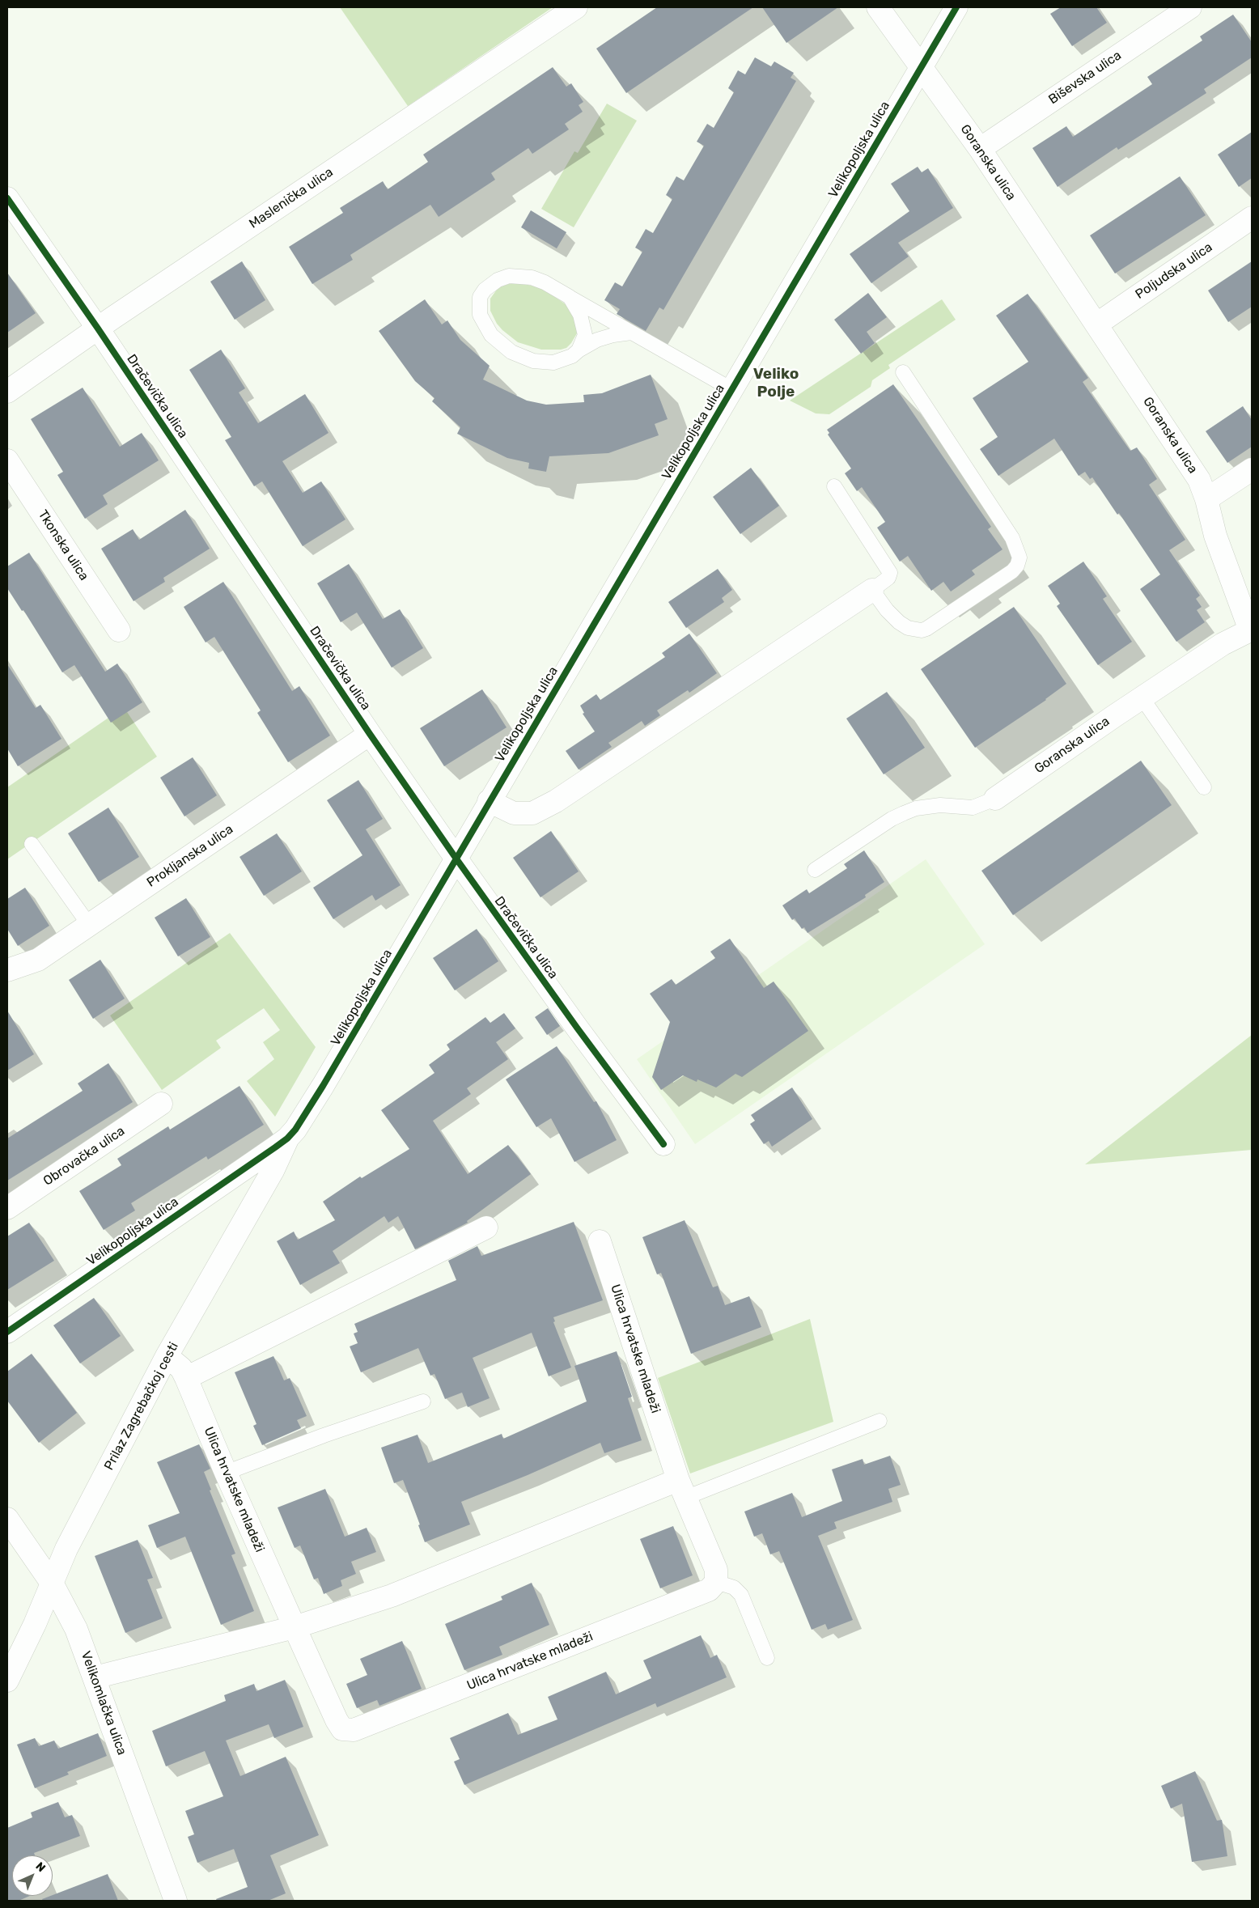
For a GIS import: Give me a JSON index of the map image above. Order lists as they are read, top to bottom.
{
  "streets": {
    "street": [
      "Biševska ulica",
      "Velikopoljska ulica",
      "Goranska ulica",
      "Maslenička ulica",
      "Poljudska ulica",
      "Dračevička ulica",
      "Tkonska ulica",
      "Prokljanska ulica",
      "Obrovačka ulica",
      "Ulica hrvatske mladeži",
      "Prilaz Zagrebačkoj cesti",
      "Velikomlačka ulica"
    ]
  },
  "crossings": [
    ["Biševska ulica", "Goranska ulica"],
    ["Velikopoljska ulica", "Goranska ulica"],
    ["Velikopoljska ulica", "Dračevička ulica"],
    ["Velikopoljska ulica", "Prilaz Zagrebačkoj cesti"],
    ["Goranska ulica", "Poljudska ulica"],
    ["Maslenička ulica", "Dračevička ulica"],
    ["Dračevička ulica", "Prokljanska ulica"],
    ["Ulica hrvatske mladeži", "Prilaz Zagrebačkoj cesti"],
    ["Prilaz Zagrebačkoj cesti", "Velikomlačka ulica"]
  ],
  "districts": ["Veliko Polje"],
  "north": "top right"
}
